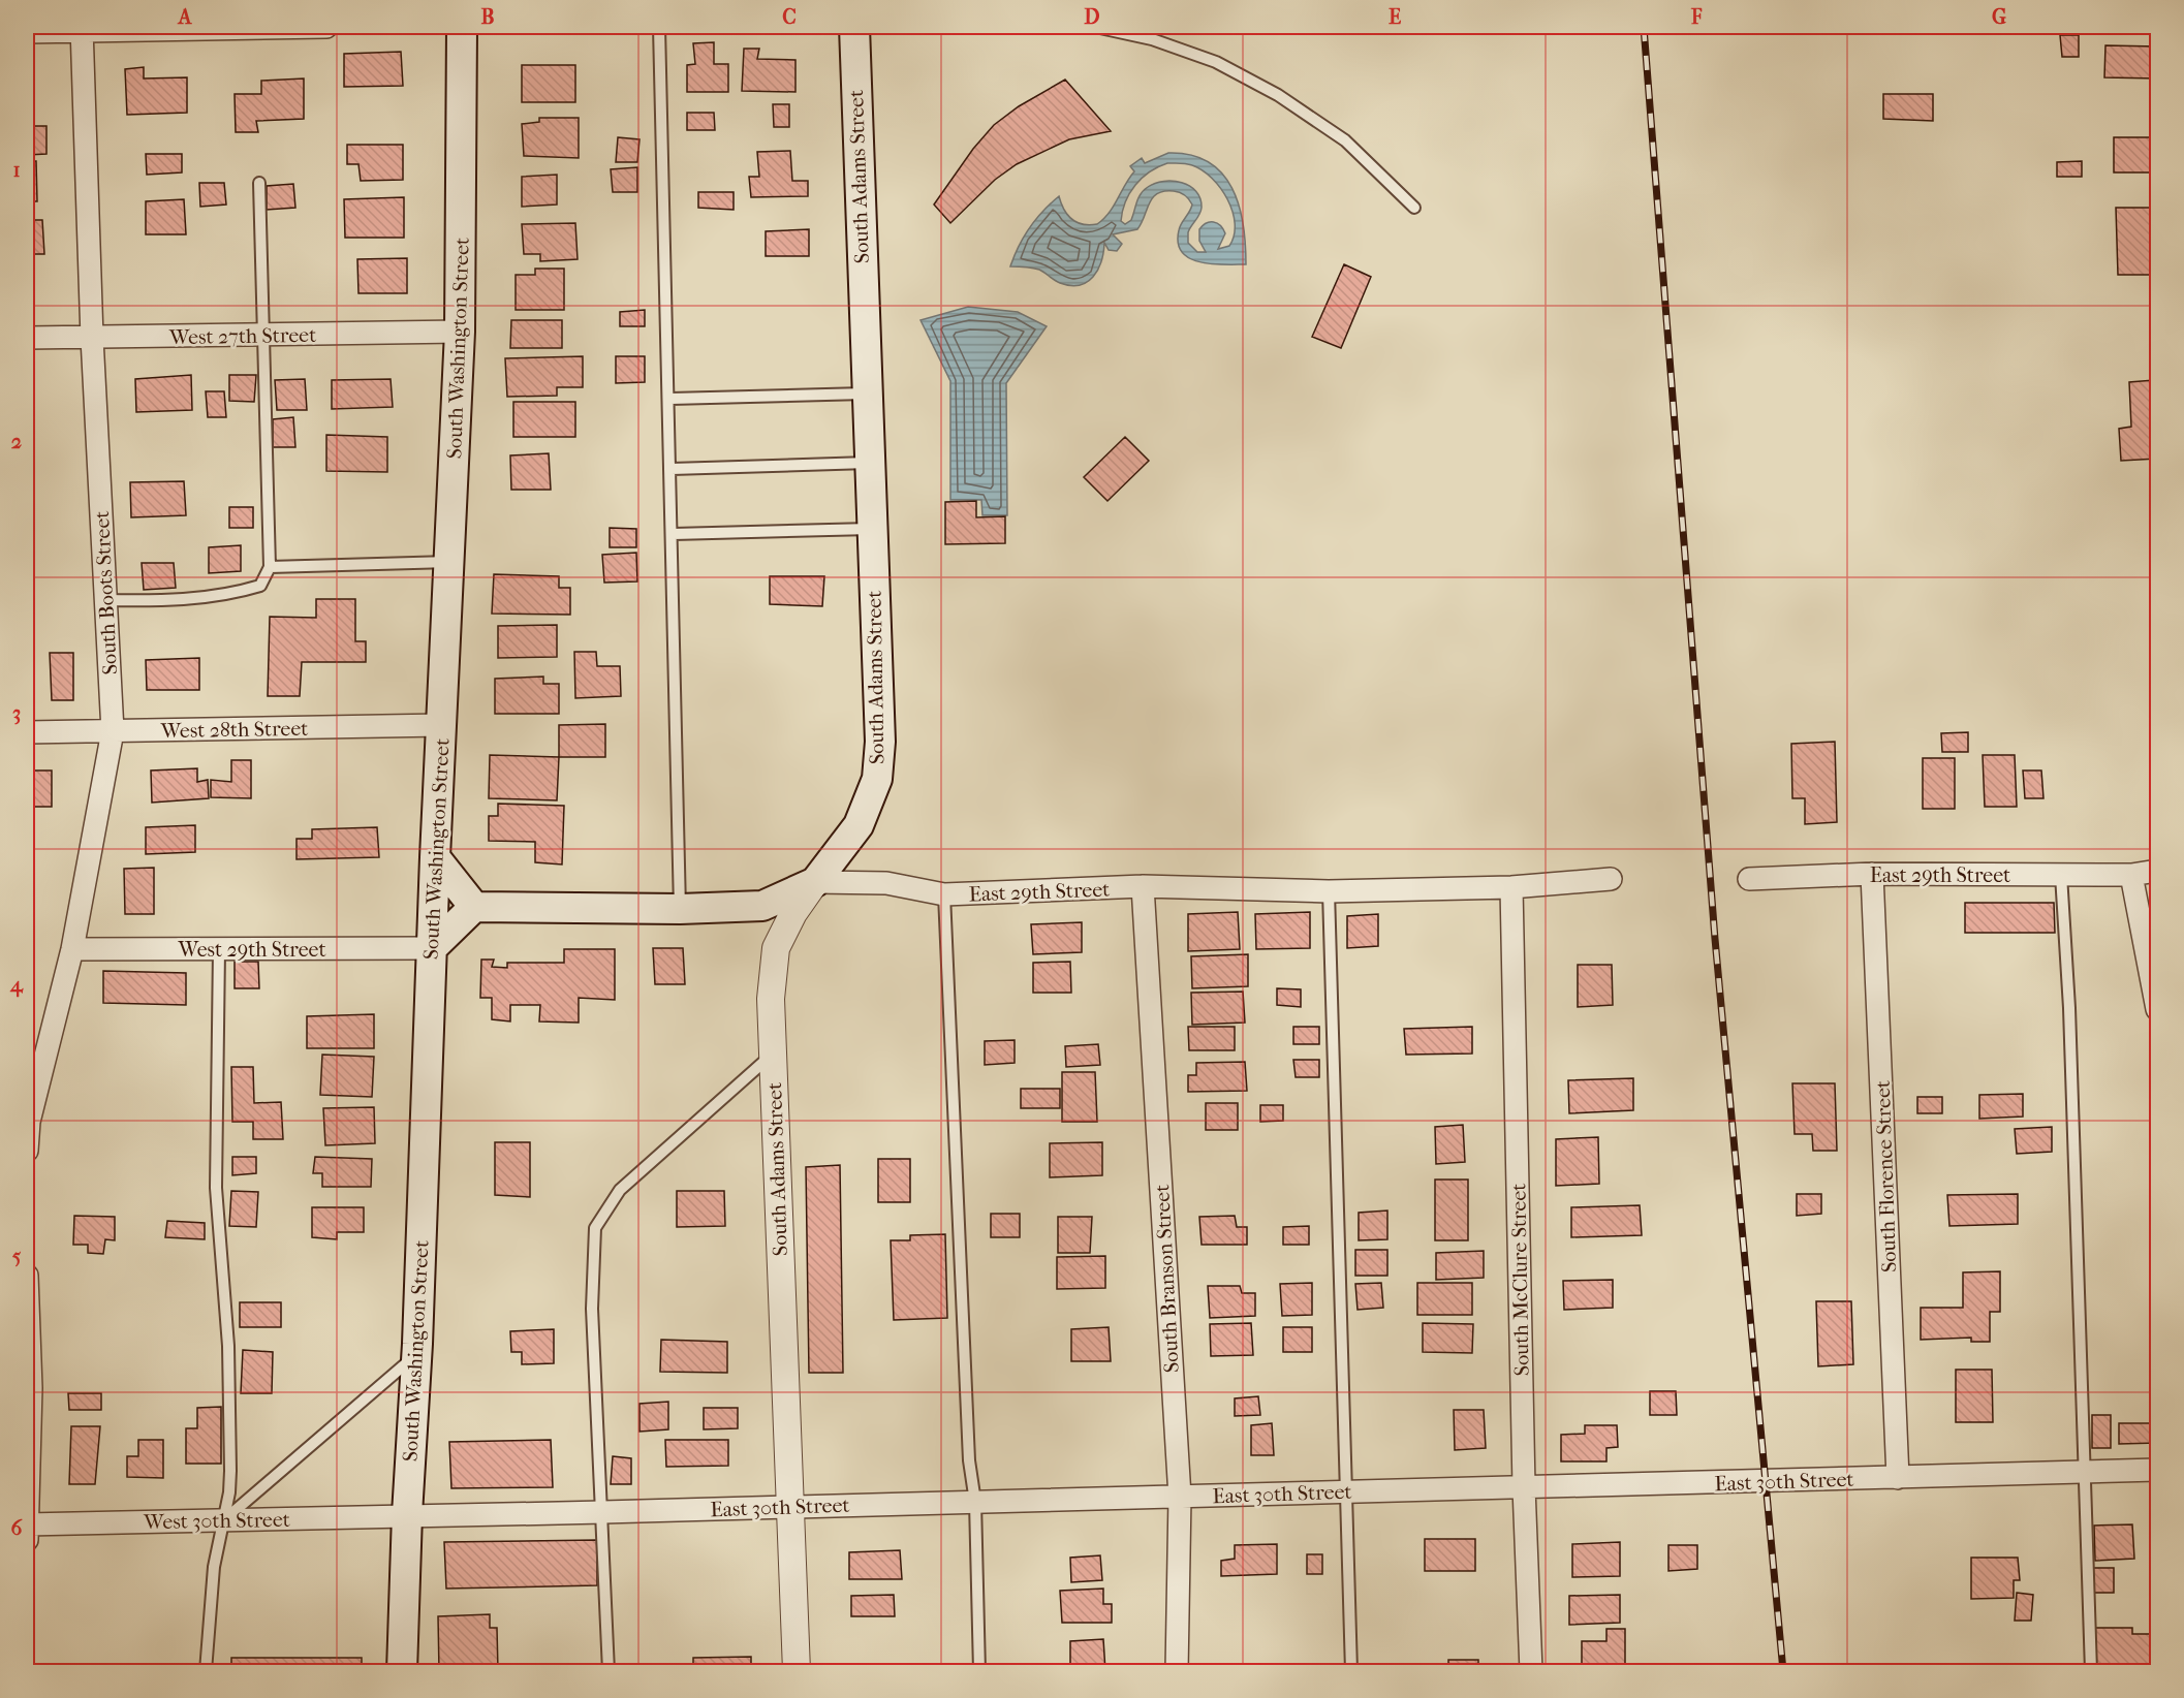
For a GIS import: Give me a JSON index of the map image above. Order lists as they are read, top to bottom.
{
  "streets": {
    "main road": ["South Adams Street", "South Washington Street", "East 29th Street"],
    "street": [
      "West 27th Street",
      "South Boots Street",
      "West 28th Street",
      "West 29th Street",
      "South Florence Street",
      "South Branson Street",
      "South McClure Street",
      "East 30th Street",
      "West 30th Street"
    ]
  },
  "crossings": [
    ["South Adams Street", "East 29th Street"],
    ["South Adams Street", "East 30th Street"],
    ["West 27th Street", "South Washington Street"],
    ["West 27th Street", "South Boots Street"],
    ["South Washington Street", "West 28th Street"],
    ["South Washington Street", "West 29th Street"],
    ["South Washington Street", "East 30th Street"],
    ["South Washington Street", "West 30th Street"],
    ["South Boots Street", "West 28th Street"],
    ["South Boots Street", "West 29th Street"],
    ["East 29th Street", "South Florence Street"],
    ["East 29th Street", "South Branson Street"],
    ["East 29th Street", "South McClure Street"],
    ["South Florence Street", "East 30th Street"],
    ["South Branson Street", "East 30th Street"],
    ["South McClure Street", "East 30th Street"],
    ["East 30th Street", "West 30th Street"]
  ],
  "grid": {
    "columns": [
      "A",
      "B",
      "C",
      "D",
      "E",
      "F",
      "G"
    ],
    "rows": [
      "1",
      "2",
      "3",
      "4",
      "5",
      "6"
    ]
  }
}
